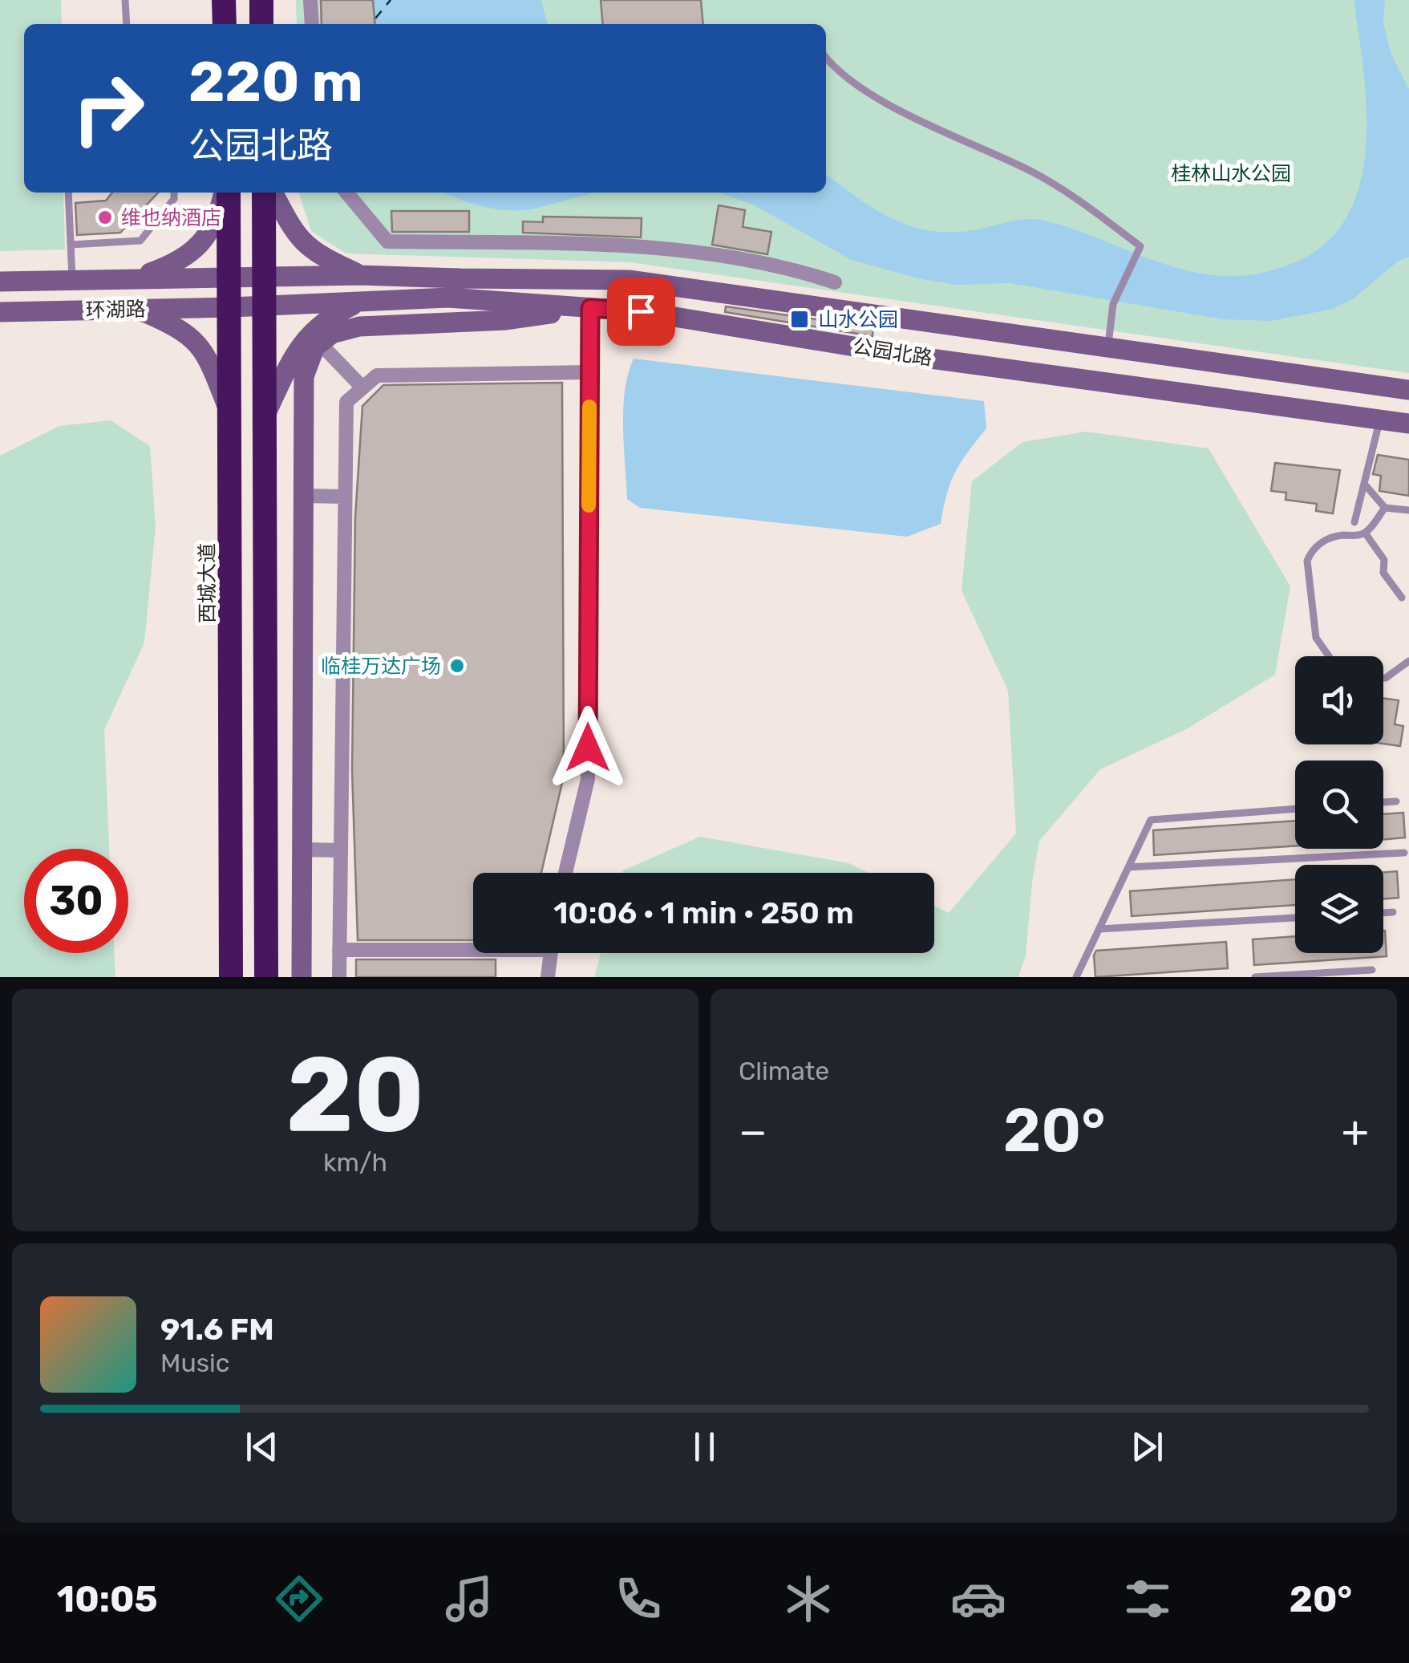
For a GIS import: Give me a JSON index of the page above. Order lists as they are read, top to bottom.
{
  "streets": {
    "highway": ["西城大道"],
    "main road": ["环湖路", "公园北路"]
  },
  "crossings": [
    ["环湖路", "公园北路"],
    ["环湖路", "西城大道"],
    ["公园北路", "西城大道"]
  ],
  "parks": ["桂林山水公园"],
  "places": {
    "other": ["维也纳酒店", "临桂万达广场"],
    "transit": ["山水公园"]
  },
  "page": {
    "turn": ["220 m", "公园北路"],
    "limit": "30",
    "trip": "10:06 · 1 min · 250 m",
    "tile": [
      ["20", "km/h"],
      "Climate"
    ],
    "heat": ["−", "20°", "+"],
    "song": ["91.6 FM", "Music"],
    "tabs": ["10:05", "20°"]
  }
}
